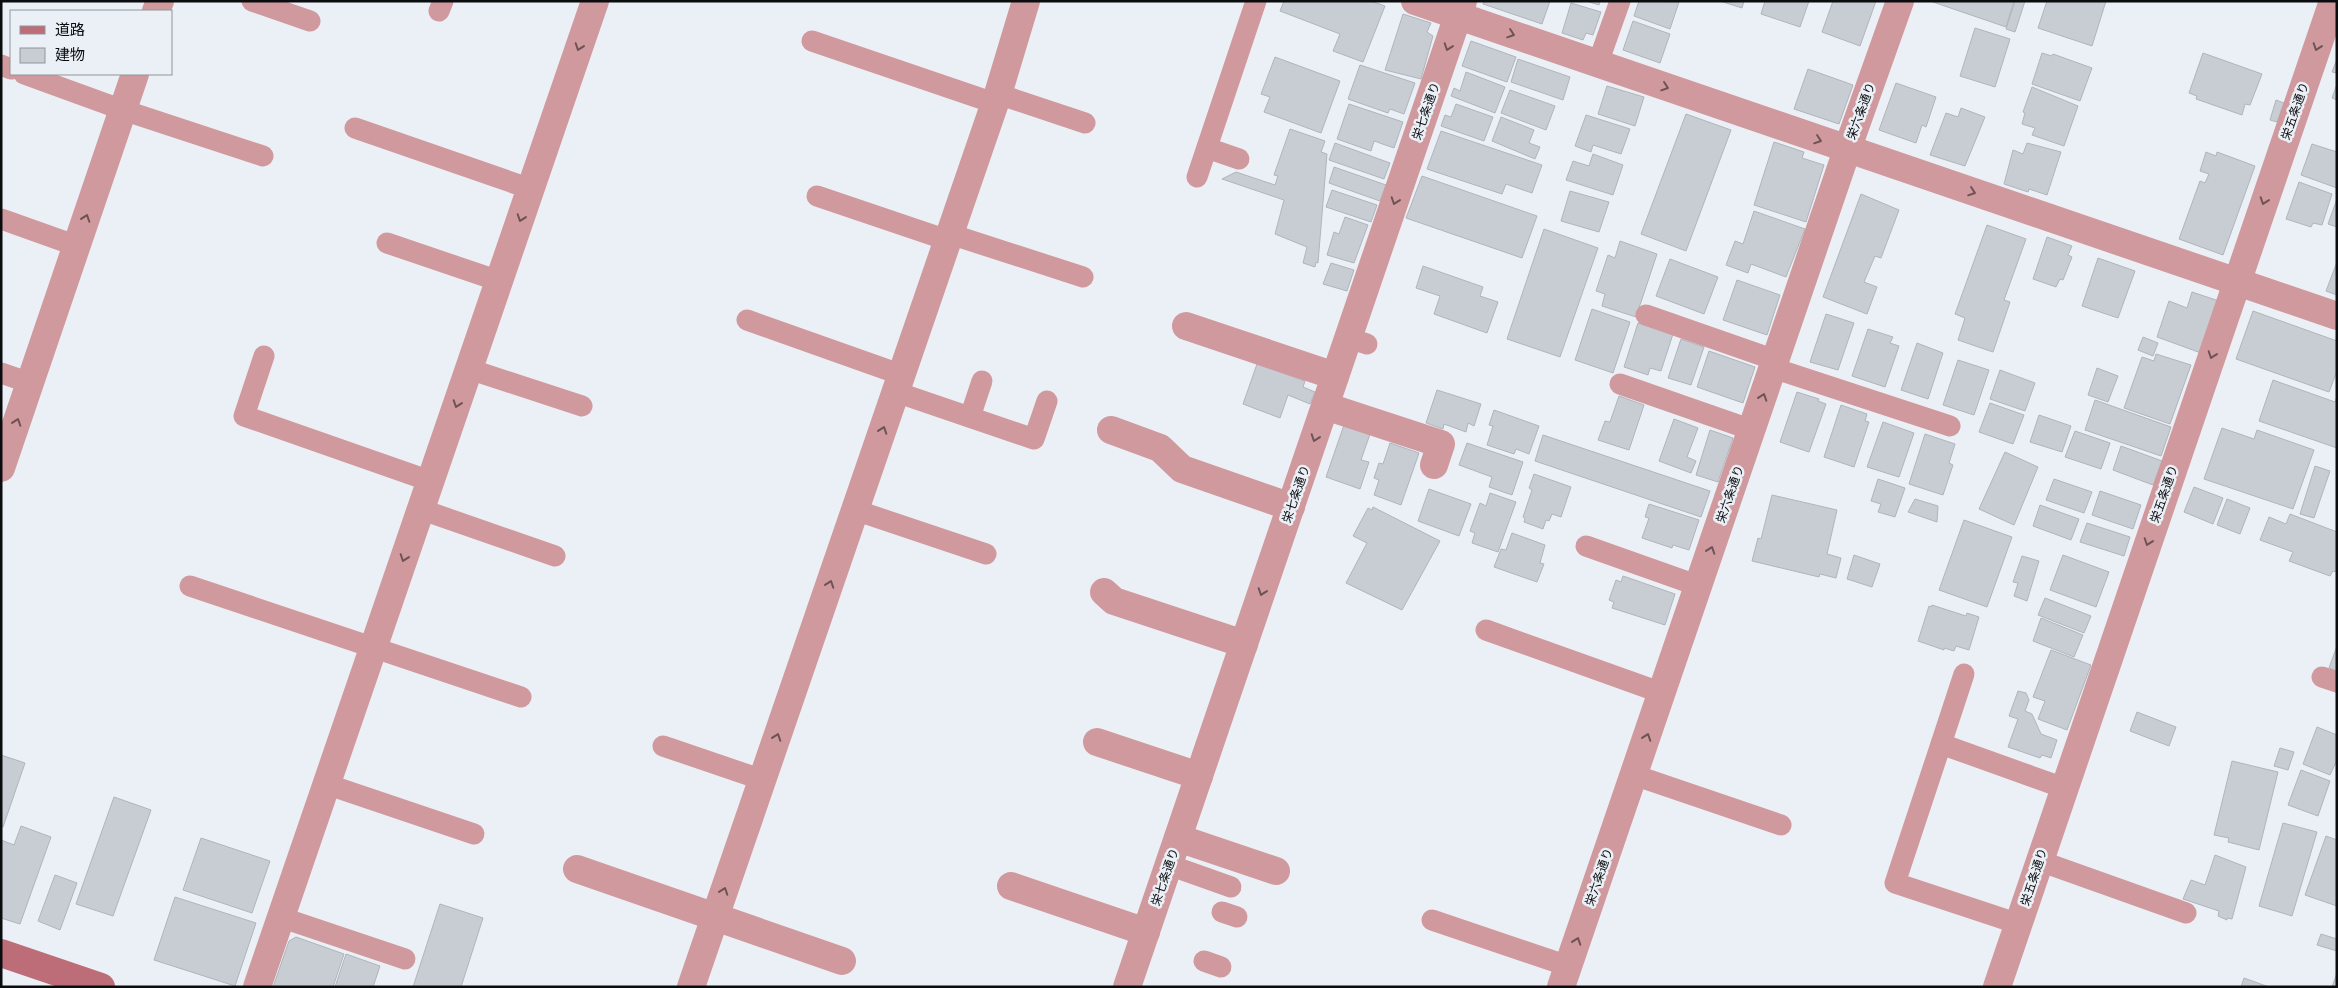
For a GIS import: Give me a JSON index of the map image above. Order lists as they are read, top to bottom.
{
  "streets": {
    "street": ["栄七条通り", "栄六条通り", "栄五条通り"]
  },
  "one_way": ["栄七条通り", "栄六条通り", "栄五条通り"],
  "legend": ["道路", "建物"]
}
